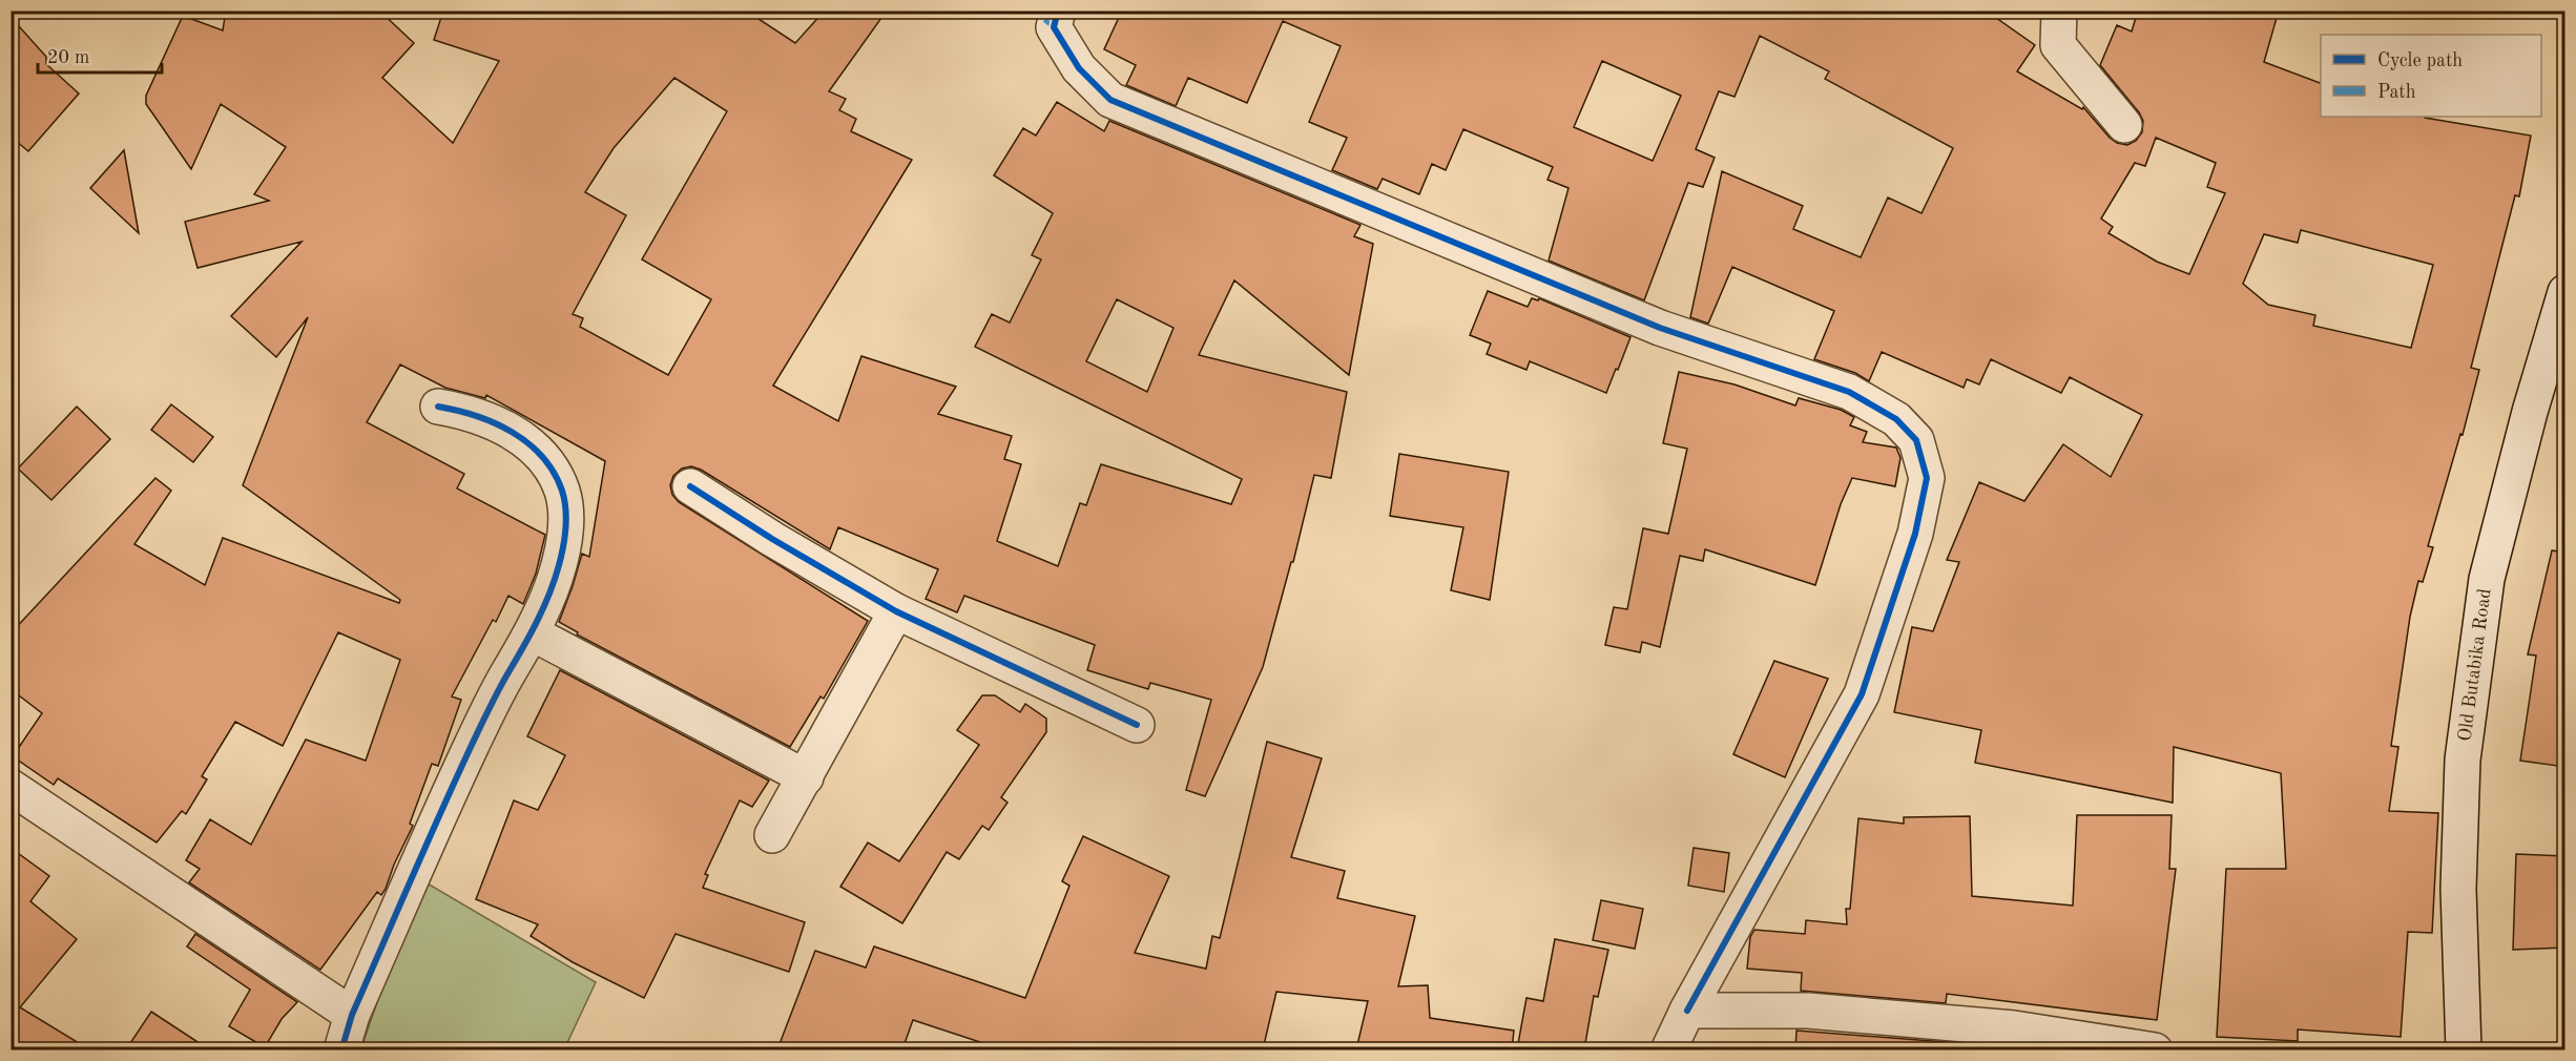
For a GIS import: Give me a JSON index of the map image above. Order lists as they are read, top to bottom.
{
  "streets": {
    "street": ["Old Butabika Road"]
  },
  "legend": ["Cycle path", "Path"],
  "scale_bar": "20 m"
}
